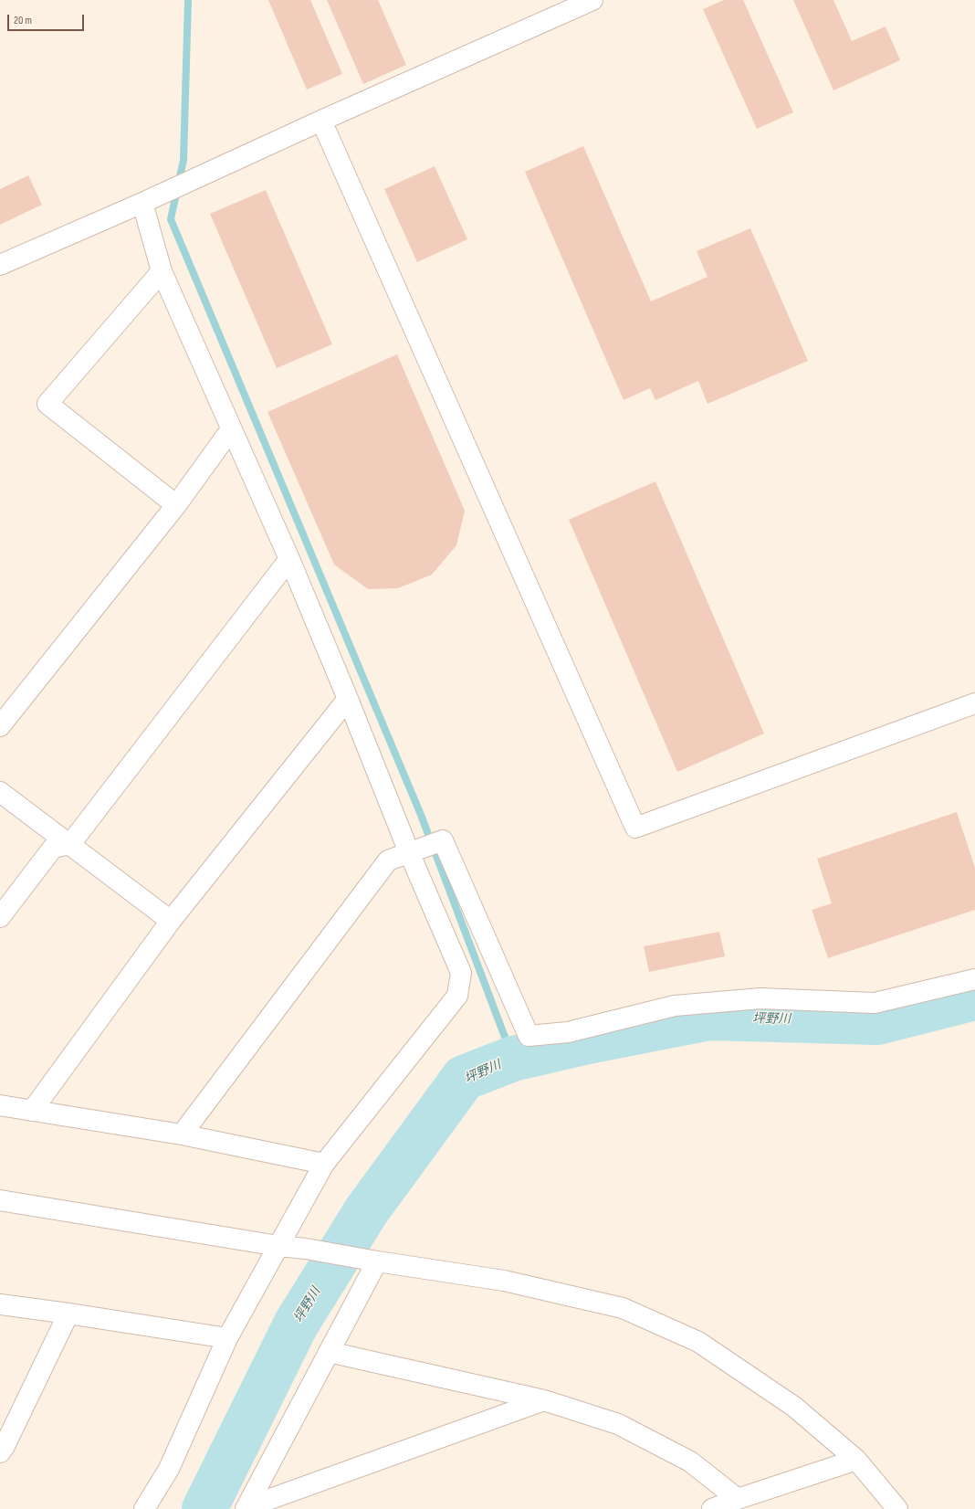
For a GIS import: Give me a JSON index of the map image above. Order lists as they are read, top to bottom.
{
  "water": ["坪野川"],
  "scale_bar": "20 m"
}
